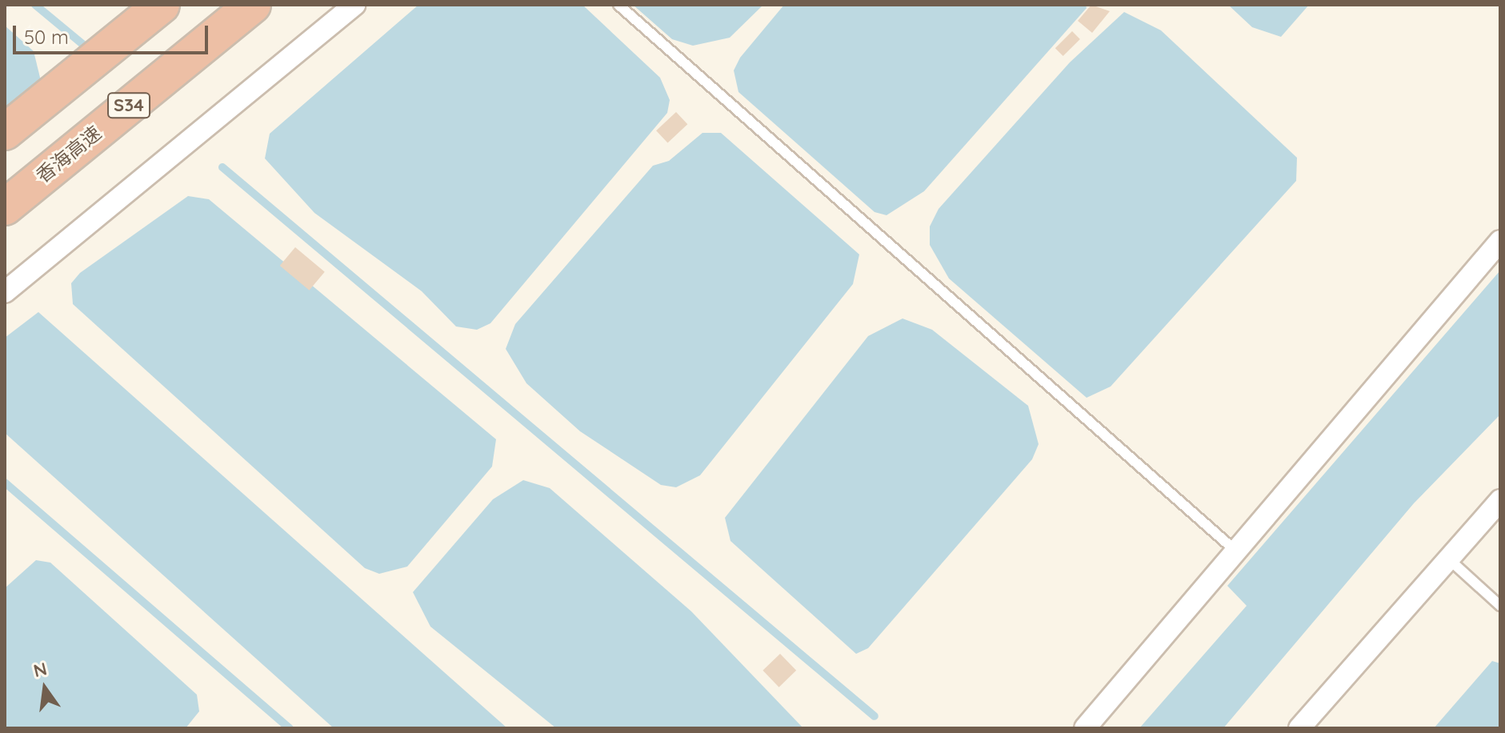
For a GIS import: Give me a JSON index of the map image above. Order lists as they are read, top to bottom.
{
  "streets": {
    "highway": ["S34", "香海高速"]
  },
  "scale_bar": "50 m",
  "north": "top"
}
